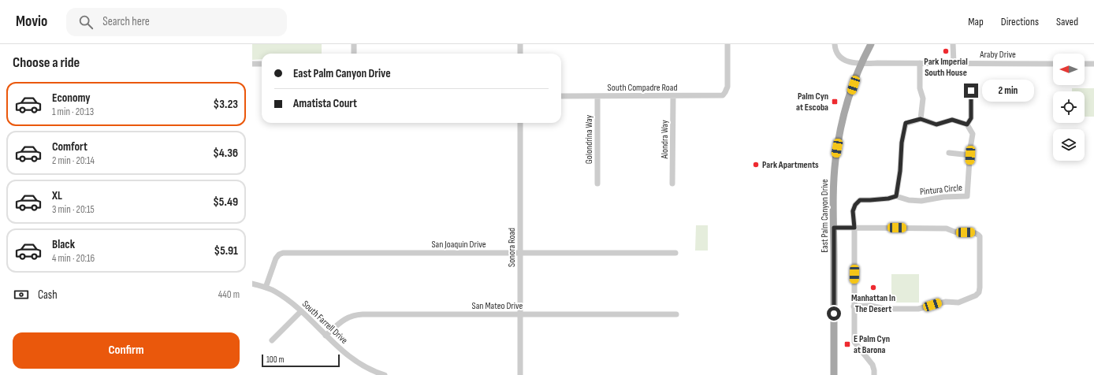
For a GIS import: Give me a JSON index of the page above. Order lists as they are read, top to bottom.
{
  "streets": {
    "main road": ["East Palm Canyon Drive"],
    "street": [
      "Araby Drive",
      "South Compadre Road",
      "Golondrina Way",
      "Alondra Way",
      "Pintura Circle",
      "San Joaquin Drive",
      "Sonora Road",
      "San Mateo Drive",
      "South Farrell Drive"
    ]
  },
  "crossings": [
    ["Araby Drive", "East Palm Canyon Drive"],
    ["South Compadre Road", "Golondrina Way"],
    ["South Compadre Road", "Alondra Way"],
    ["San Joaquin Drive", "Sonora Road"],
    ["San Joaquin Drive", "South Farrell Drive"],
    ["Sonora Road", "San Mateo Drive"],
    ["San Mateo Drive", "South Farrell Drive"]
  ],
  "places": {
    "other": ["Park Imperial South House", "Park Apartments", "Manhattan In The Desert"],
    "transit": ["Palm Cyn at Escoba", "E Palm Cyn at Barona"]
  },
  "scale_bar": "100 m",
  "north": "left",
  "page": {
    "header": "Movio",
    "search": "Search here",
    "nav": ["Map", "Directions", "Saved"],
    "heading": "Choose a ride",
    "banner": ["East Palm Canyon Drive", "Amatista Court"],
    "bubble": "2 min",
    "list": [
      {
        "name": "Economy",
        "note": "1 min · 20:13",
        "value": "$3.23"
      },
      {
        "name": "Comfort",
        "note": "2 min · 20:14",
        "value": "$4.36"
      },
      {
        "name": "XL",
        "note": "3 min · 20:15",
        "value": "$5.49"
      },
      {
        "name": "Black",
        "note": "4 min · 20:16",
        "value": "$5.91"
      }
    ],
    "pay": ["Cash", "440 m"],
    "buttons": "Confirm",
    "scale": "100 m"
  }
}
